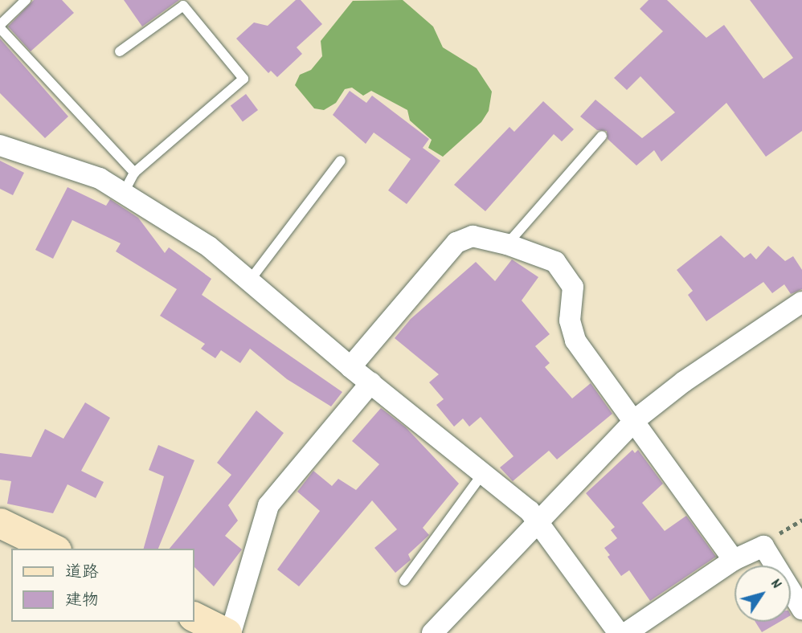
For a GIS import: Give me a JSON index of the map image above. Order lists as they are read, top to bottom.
{
  "legend": ["道路", "建物"],
  "north": "top right"
}
